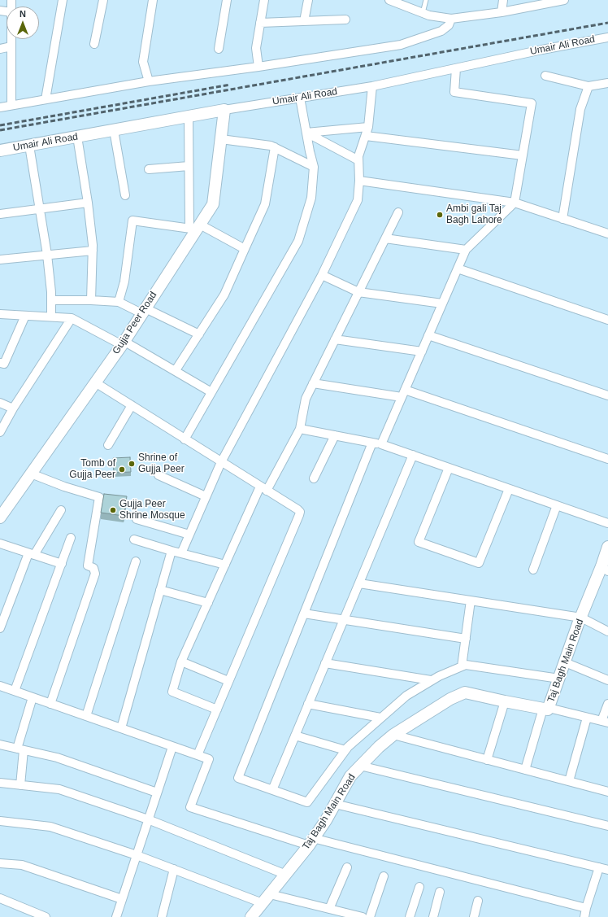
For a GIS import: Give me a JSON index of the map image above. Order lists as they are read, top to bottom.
{
  "streets": {
    "street": ["Umair Ali Road", "Gujja Peer Road", "Taj Bagh Main Road"]
  },
  "crossings": [
    ["Umair Ali Road", "Gujja Peer Road"]
  ],
  "places": [
    "Ambi gali Taj Bagh Lahore",
    "Shrine of Gujja Peer",
    "Tomb of Gujja Peer",
    "Gujja Peer Shrine Mosque"
  ],
  "north": "top"
}
